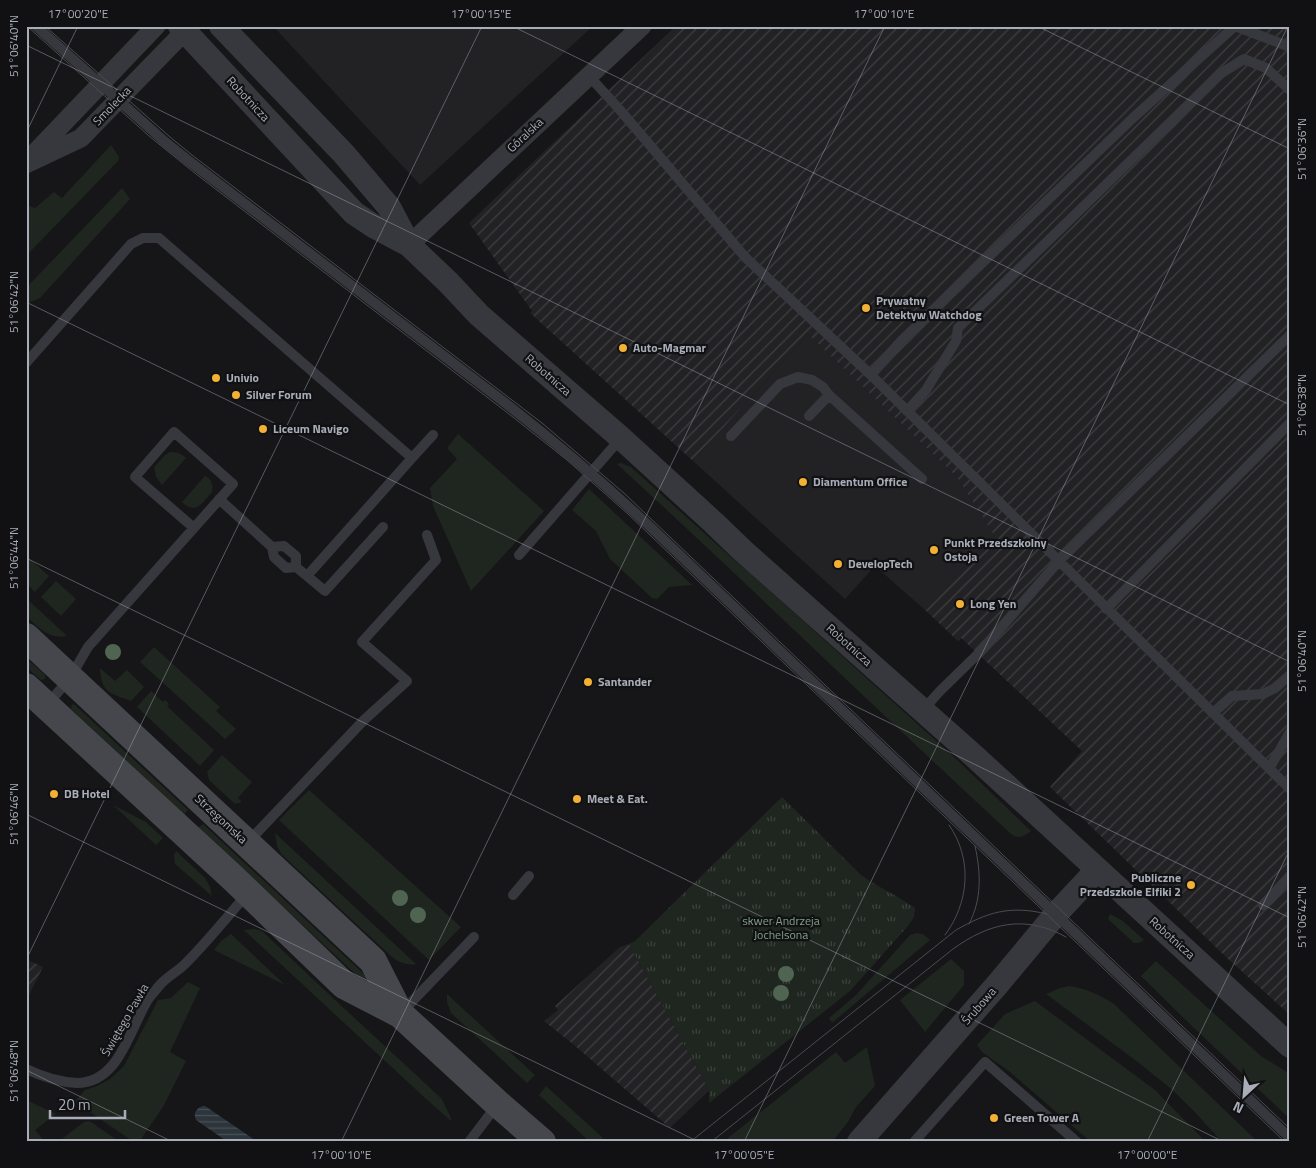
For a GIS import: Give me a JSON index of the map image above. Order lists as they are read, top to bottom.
{
  "streets": {
    "main road": ["Strzegomska"],
    "street": [
      "Robotnicza",
      "Smolecka",
      "Góralska",
      "Śrubowa"
    ],
    "lane": ["Świętego Pawła"]
  },
  "crossings": [
    ["Robotnicza", "Smolecka"],
    ["Robotnicza", "Góralska"],
    ["Robotnicza", "Śrubowa"],
    ["Strzegomska", "Świętego Pawła"]
  ],
  "parks": ["skwer Andrzeja Jochelsona"],
  "places": [
    "Prywatny Detektyw Watchdog",
    "Auto-Magmar",
    "Univio",
    "Silver Forum",
    "Liceum Navigo",
    "Diamentum Office",
    "Punkt Przedszkolny Ostoja",
    "DevelopTech",
    "Long Yen",
    "Santander",
    "DB Hotel",
    "Meet & Eat.",
    "Publiczne Przedszkole Elfiki 2",
    "Green Tower A"
  ],
  "scale_bar": "20 m",
  "north": "bottom left",
  "coordinates": [
    "17°00'20\"E",
    "17°00'15\"E",
    "17°00'10\"E",
    "51°06'40\"N",
    "51°06'36\"N",
    "51°06'42\"N",
    "51°06'38\"N",
    "51°06'44\"N",
    "51°06'46\"N",
    "51°06'48\"N",
    "17°00'05\"E",
    "17°00'00\"E"
  ]
}
